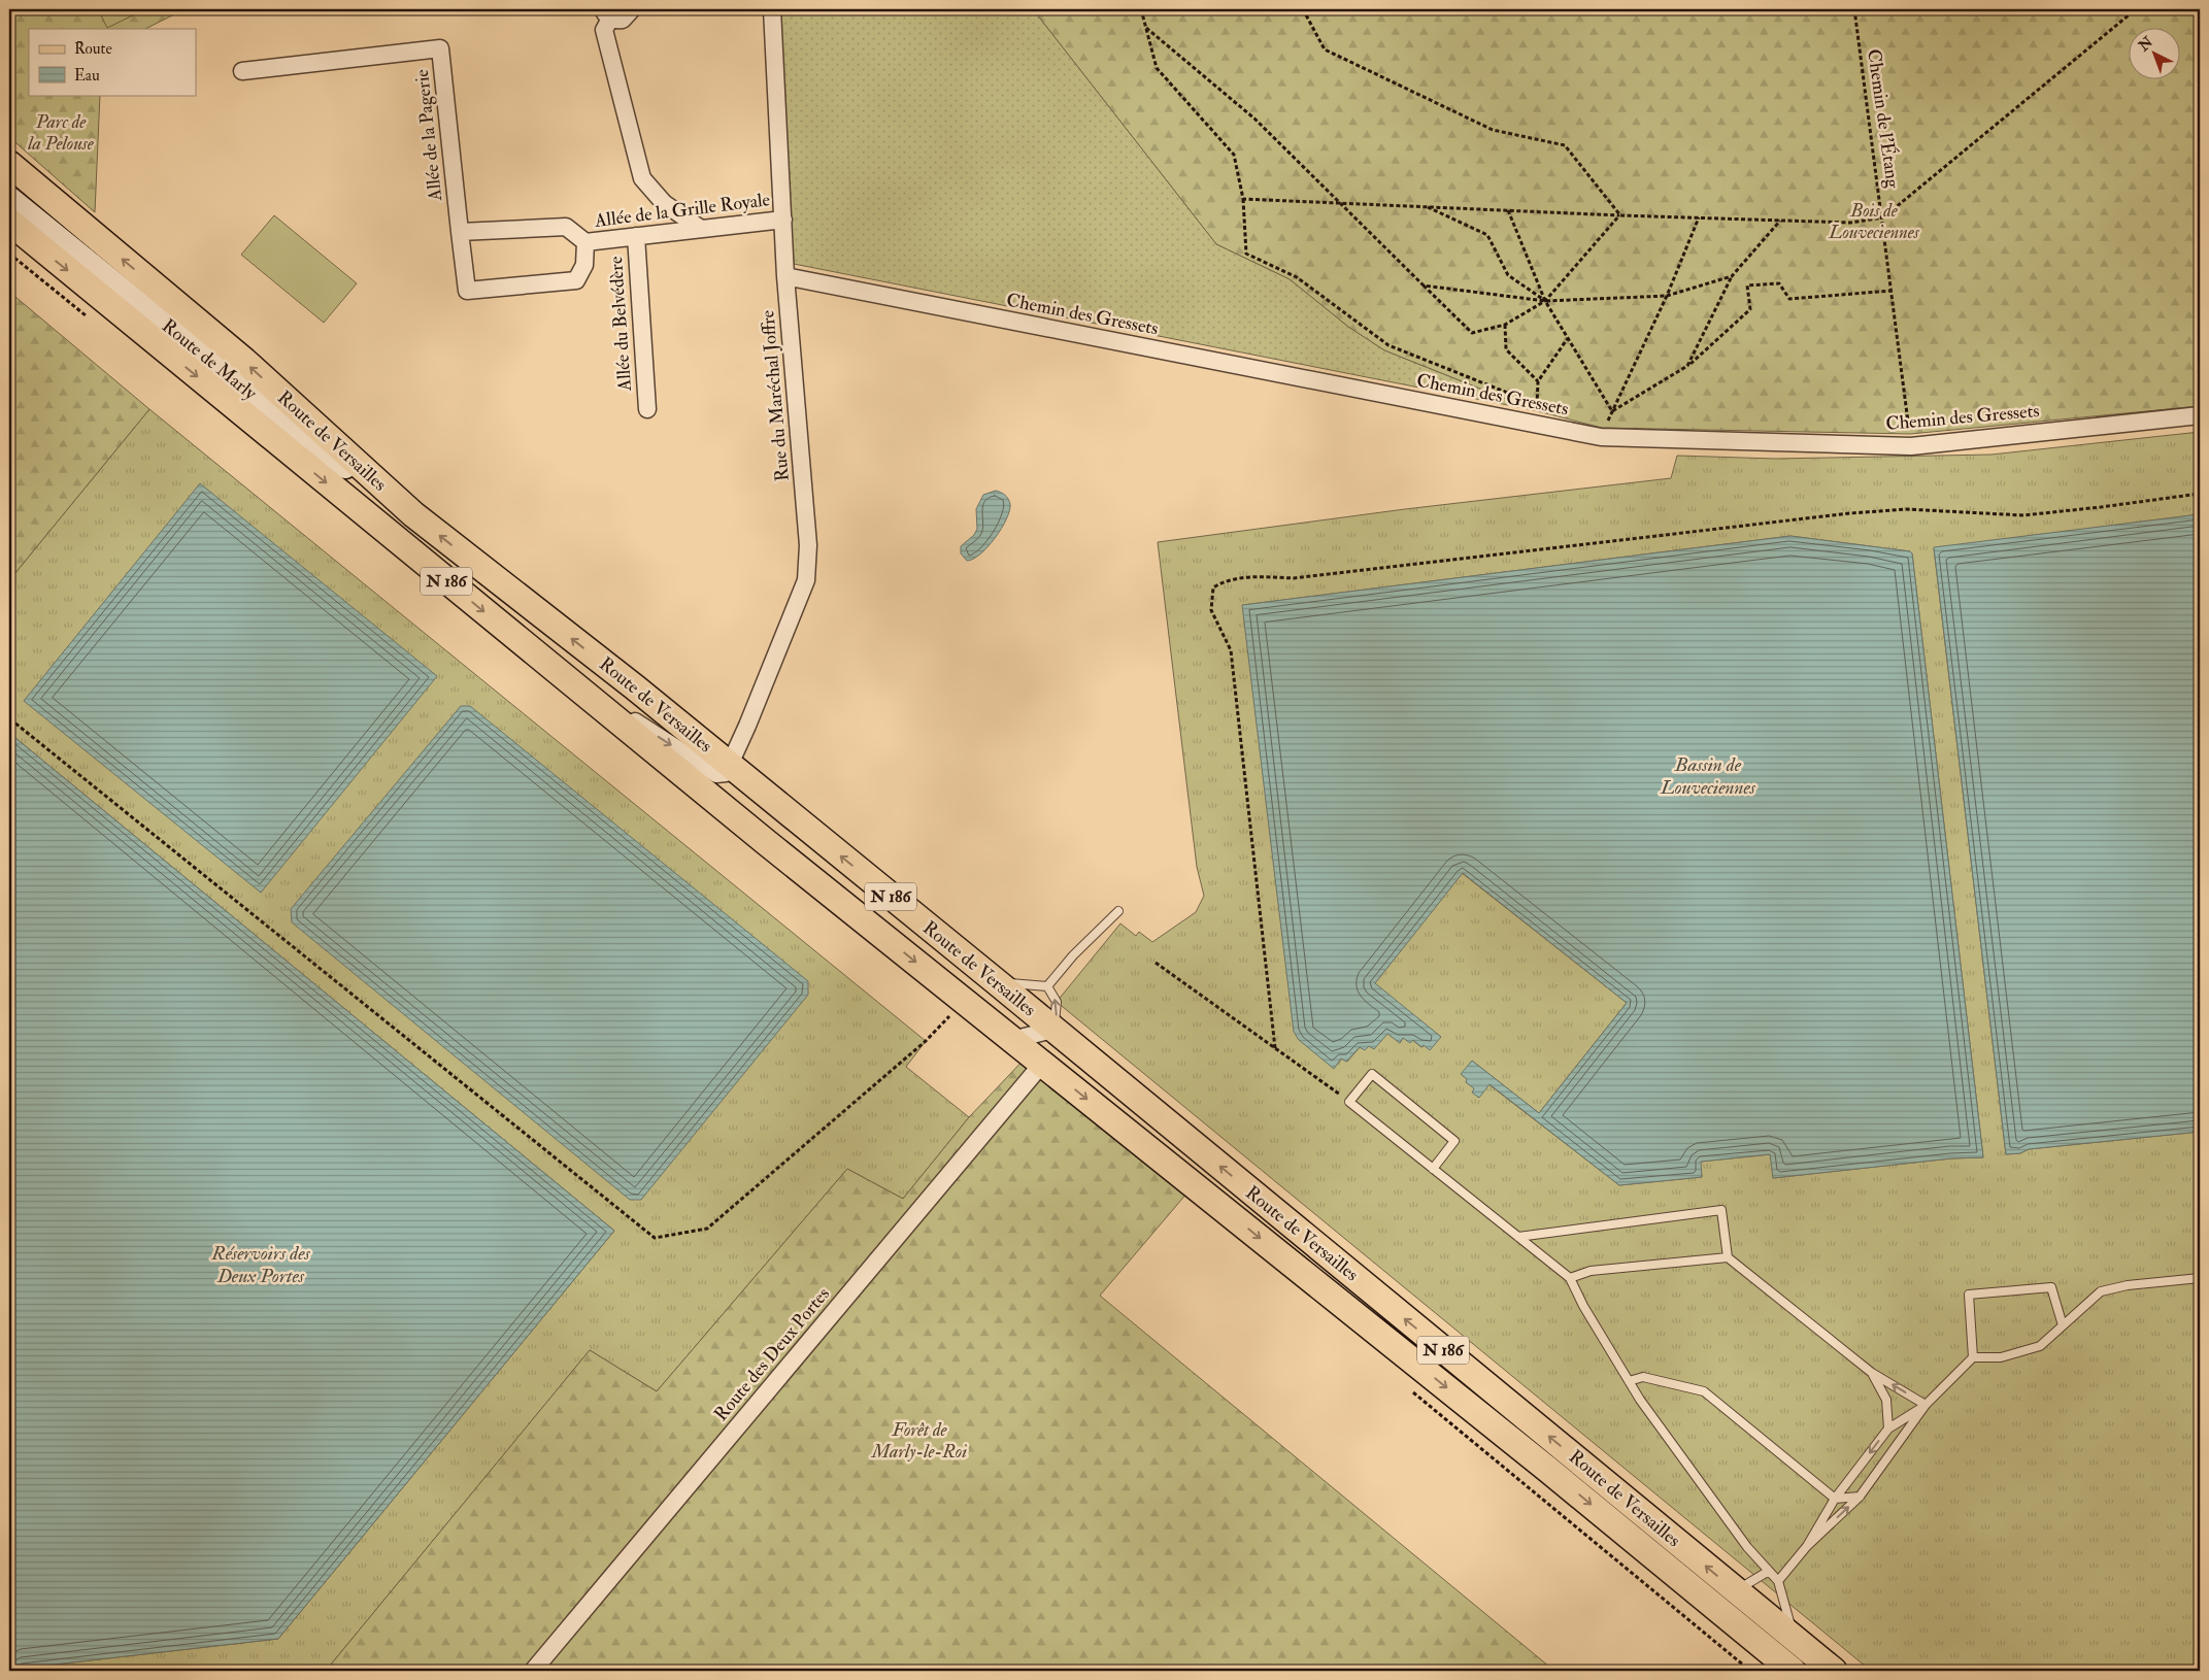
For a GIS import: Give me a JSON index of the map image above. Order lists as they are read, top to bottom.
{
  "streets": {
    "main road": ["Route de Marly", "Route de Versailles", "N 186"],
    "street": [
      "Allée de la Pagerie",
      "Allée de la Grille Royale",
      "Chemin des Gressets",
      "Allée du Belvédère",
      "Rue du Maréchal Joffre",
      "Route des Deux Portes"
    ],
    "path": ["Chemin de l'Étang"]
  },
  "crossings": [
    ["Chemin de l'Étang", "Chemin des Gressets"],
    ["Allée de la Pagerie", "Allée de la Grille Royale"],
    ["Allée de la Grille Royale", "Allée du Belvédère"],
    ["Allée de la Grille Royale", "Rue du Maréchal Joffre"],
    ["Chemin des Gressets", "Rue du Maréchal Joffre"],
    ["Route de Marly", "Route de Versailles"],
    ["Rue du Maréchal Joffre", "Route de Versailles"],
    ["Route de Versailles", "Route des Deux Portes"]
  ],
  "water": ["Bassin de Louveciennes", "Réservoirs des Deux Portes"],
  "parks": ["Parc de la Pelouse", "Bois de Louveciennes", "Forêt de Marly-le-Roi"],
  "legend": ["Route", "Eau"],
  "north": "top left"
}
